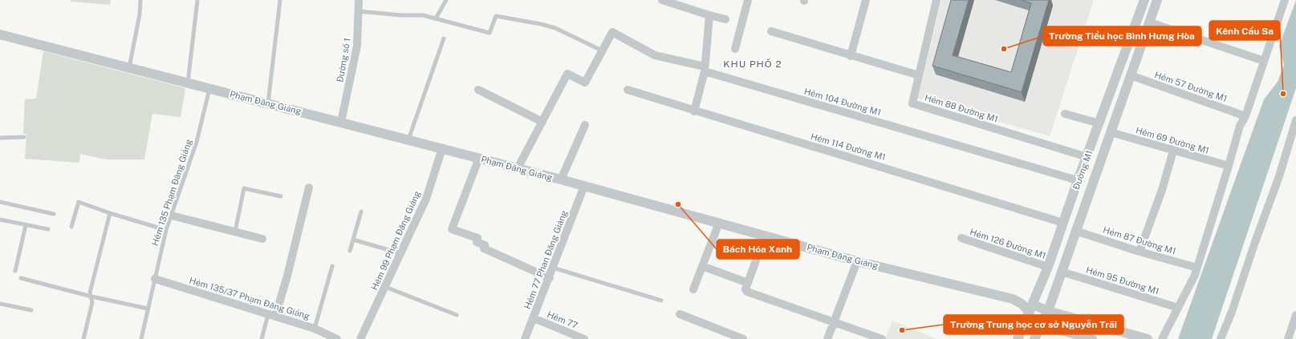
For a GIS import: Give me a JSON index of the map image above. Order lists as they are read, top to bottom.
{
  "streets": {
    "street": [
      "Đường số 1",
      "Hẻm 57 Đường M1",
      "Hẻm 104 Đường M1",
      "Phạm Đăng Giảng",
      "Hẻm 88 Đường M1",
      "Hẻm 69 Đường M1",
      "Hẻm 114 Đường M1",
      "Đường M1",
      "Hẻm 99 Phạm Đăng Giảng",
      "Hẻm 87 Đường M1",
      "Hẻm 126 Đường M1",
      "Hẻm 77 Phan Đăng Giảng",
      "Hẻm 95 Đường M1",
      "Hẻm 135/37 Phạm Đăng Giảng",
      "Hẻm 77"
    ],
    "lane": ["Hẻm 135 Phạm Đăng Giảng"]
  },
  "crossings": [
    ["Đường số 1", "Phạm Đăng Giảng"],
    ["Hẻm 57 Đường M1", "Đường M1"],
    ["Hẻm 104 Đường M1", "Đường M1"],
    ["Phạm Đăng Giảng", "Đường M1"],
    ["Phạm Đăng Giảng", "Hẻm 135 Phạm Đăng Giảng"],
    ["Phạm Đăng Giảng", "Hẻm 99 Phạm Đăng Giảng"],
    ["Phạm Đăng Giảng", "Hẻm 77 Phan Đăng Giảng"],
    ["Hẻm 88 Đường M1", "Đường M1"],
    ["Hẻm 69 Đường M1", "Đường M1"],
    ["Hẻm 114 Đường M1", "Đường M1"],
    ["Đường M1", "Hẻm 87 Đường M1"],
    ["Đường M1", "Hẻm 126 Đường M1"],
    ["Đường M1", "Hẻm 95 Đường M1"],
    ["Hẻm 135 Phạm Đăng Giảng", "Hẻm 135/37 Phạm Đăng Giảng"],
    ["Hẻm 77 Phan Đăng Giảng", "Hẻm 77"]
  ],
  "districts": ["KHU PHỐ 2"],
  "places": [
    "Trường Tiểu học Bình Hưng Hòa",
    "Kênh Cầu Sa",
    "Bách Hóa Xanh",
    "Trường Trung học cơ sở Nguyễn Trãi"
  ]
}
